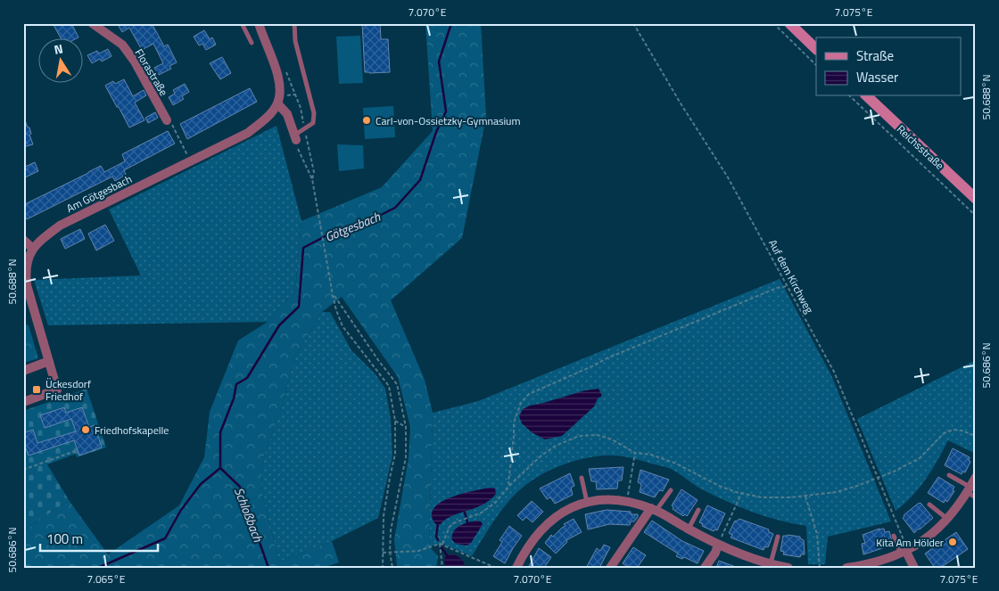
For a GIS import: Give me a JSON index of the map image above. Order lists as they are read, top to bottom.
{
  "streets": {
    "main road": ["Reichsstraße"],
    "street": ["Florastraße", "Am Götgesbach"],
    "path": ["Auf dem Kirchweg"]
  },
  "water": ["Götgesbach", "Schloßbach"],
  "places": {
    "other": ["Carl-von-Ossietzky-Gymnasium", "Friedhofskapelle", "Kita Am Hölder"],
    "transit": ["Ückesdorf Friedhof"]
  },
  "legend": ["Straße", "Wasser"],
  "scale_bar": "100 m",
  "north": "top",
  "coordinates": [
    "7.070°E",
    "7.075°E",
    "50.688°N",
    "50.686°N",
    "7.065°E"
  ]
}
